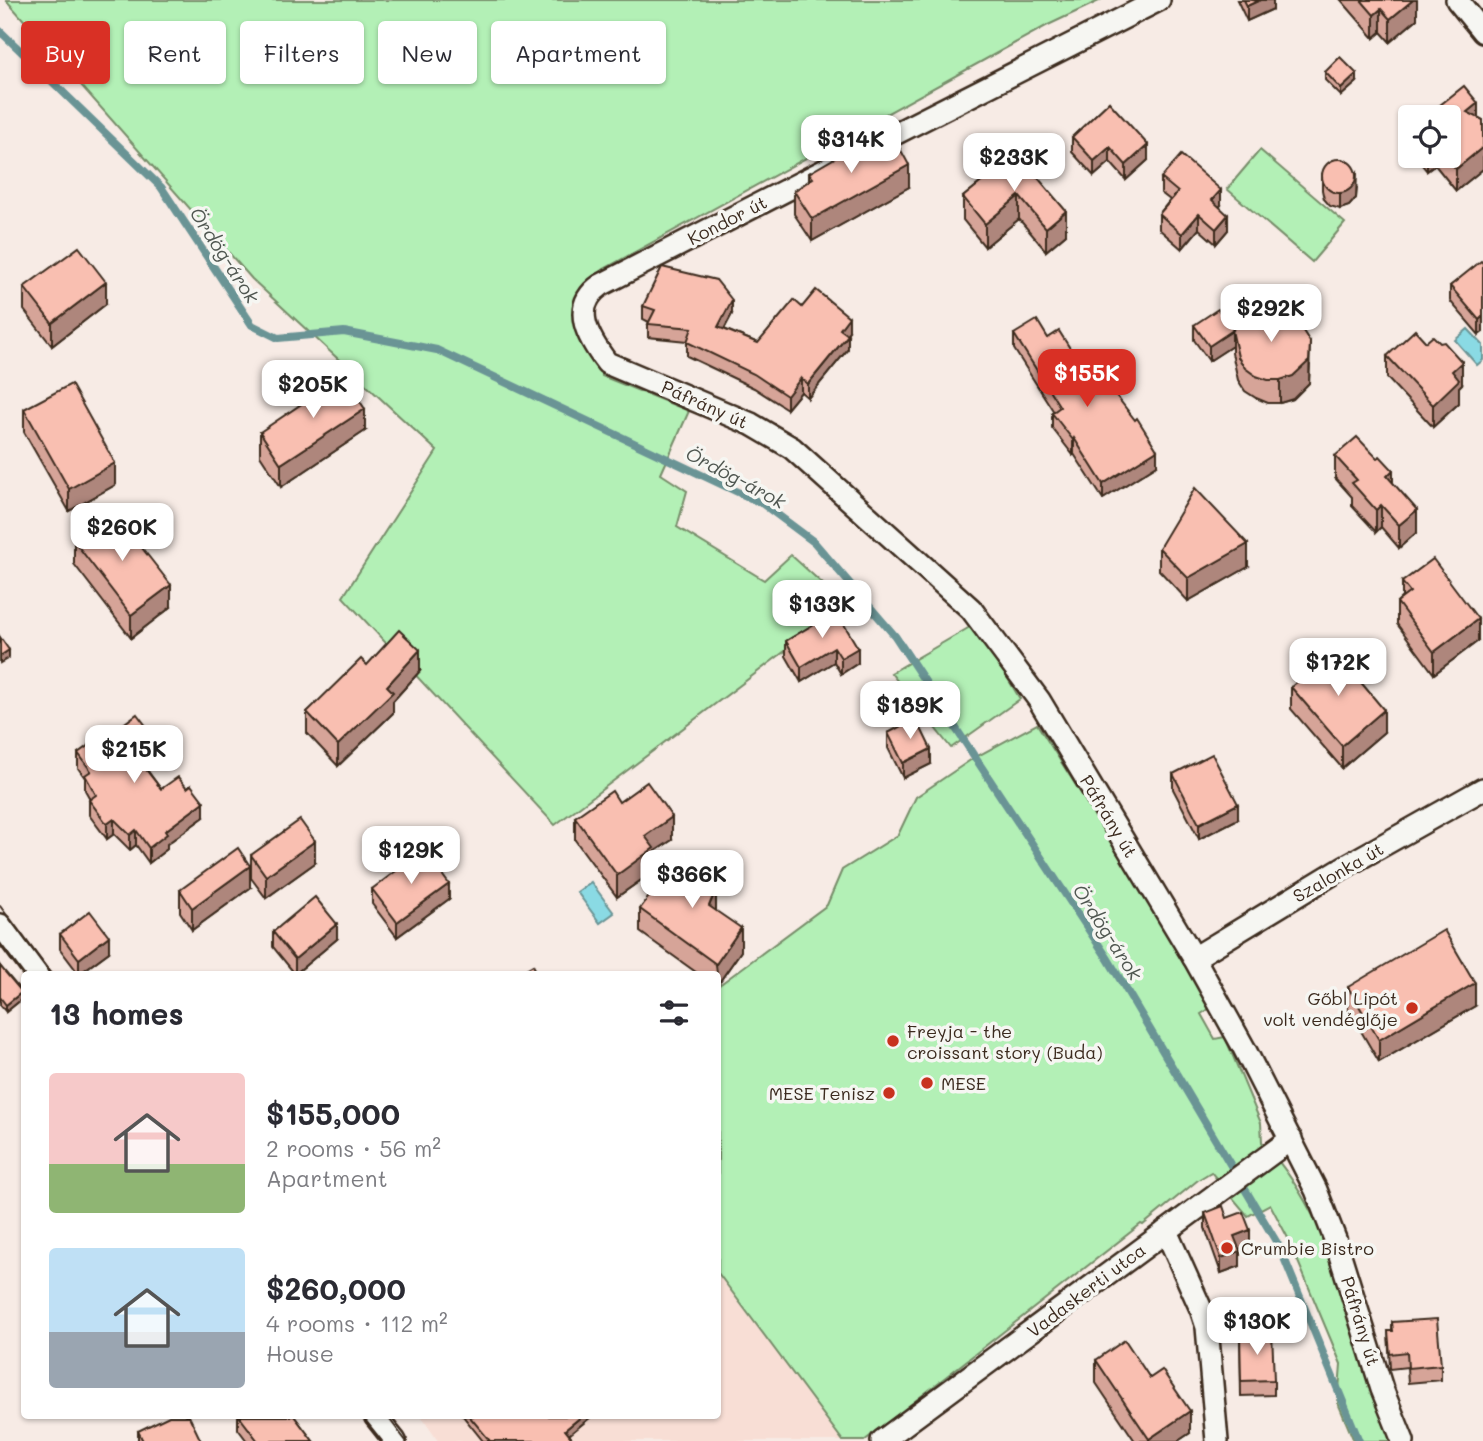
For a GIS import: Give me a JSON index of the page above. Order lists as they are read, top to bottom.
{
  "streets": {
    "street": [
      "Kondor út",
      "Páfrány út",
      "Szalonka út",
      "Vadaskerti utca"
    ]
  },
  "crossings": [
    ["Kondor út", "Páfrány út"],
    ["Páfrány út", "Szalonka út"],
    ["Páfrány út", "Vadaskerti utca"]
  ],
  "water": ["Ördög-árok"],
  "places": [
    "Gőbl Lipót volt vendéglője",
    "Freyja - the croissant story (Buda)",
    "MESE",
    "MESE Tenisz",
    "Crumbie Bistro"
  ],
  "page": {
    "chip": [
      "Buy",
      "Rent",
      "Filters",
      "New",
      "Apartment"
    ],
    "price": [
      "$314K",
      "$233K",
      "$292K",
      "$155K",
      "$205K",
      "$260K",
      "$133K",
      "$172K",
      "$189K",
      "$215K",
      "$129K",
      "$366K",
      "$130K"
    ],
    "heading": "13 homes",
    "list": [
      {
        "name": "$155,000",
        "note": "2 rooms · 56 m² · Apartment"
      },
      {
        "name": "$260,000",
        "note": "4 rooms · 112 m² · House"
      }
    ]
  }
}
